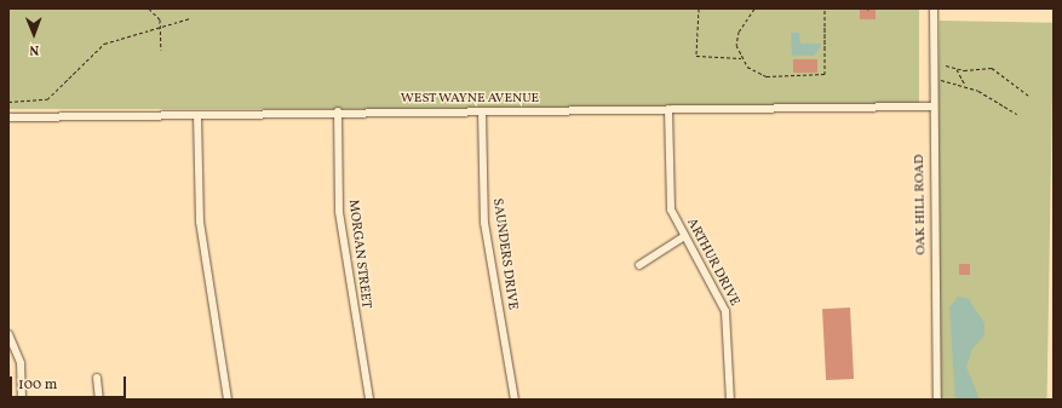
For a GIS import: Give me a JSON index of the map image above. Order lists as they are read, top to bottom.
{
  "streets": {
    "street": [
      "WEST WAYNE AVENUE",
      "OAK HILL ROAD",
      "MORGAN STREET",
      "SAUNDERS DRIVE",
      "ARTHUR DRIVE"
    ]
  },
  "crossings": [
    ["WEST WAYNE AVENUE", "OAK HILL ROAD"],
    ["WEST WAYNE AVENUE", "MORGAN STREET"],
    ["WEST WAYNE AVENUE", "SAUNDERS DRIVE"],
    ["WEST WAYNE AVENUE", "ARTHUR DRIVE"]
  ],
  "scale_bar": "100 m",
  "north": "bottom"
}
